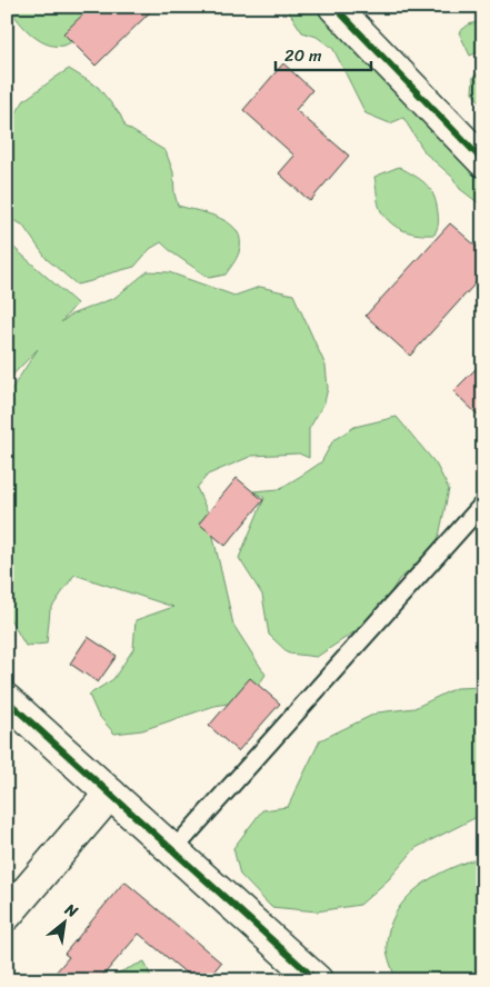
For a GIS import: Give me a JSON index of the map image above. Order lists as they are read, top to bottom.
{
  "scale_bar": "20 m",
  "north": "top right"
}
